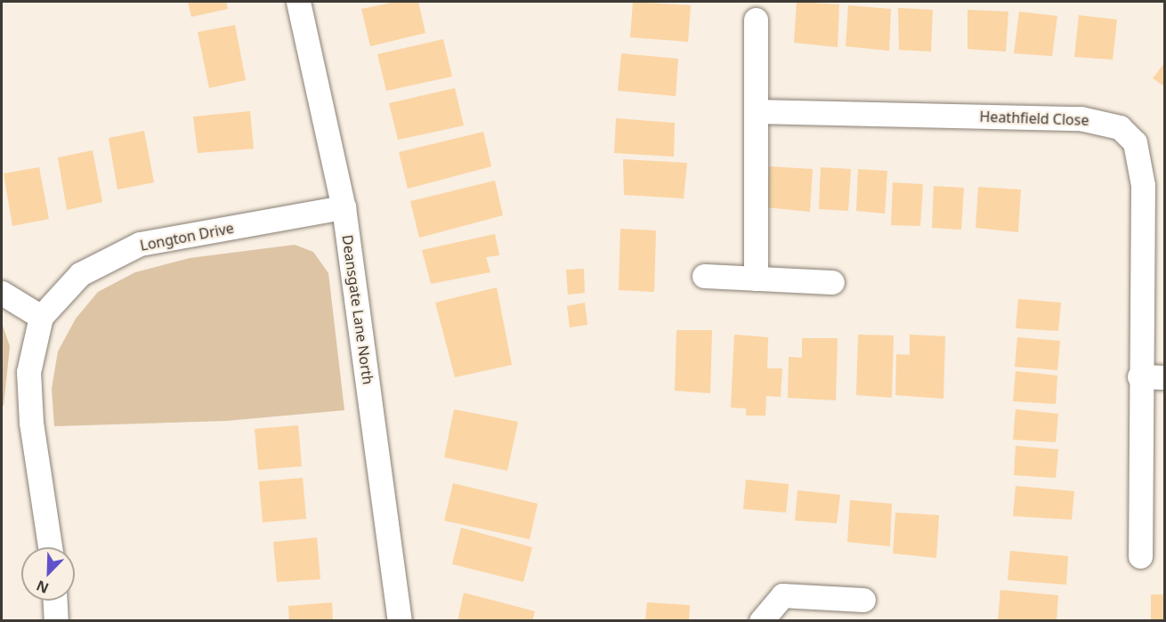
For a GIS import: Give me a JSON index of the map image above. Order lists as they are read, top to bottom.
{
  "streets": {
    "street": ["Heathfield Close", "Longton Drive", "Deansgate Lane North"]
  },
  "crossings": [
    ["Longton Drive", "Deansgate Lane North"]
  ],
  "north": "bottom left"
}
